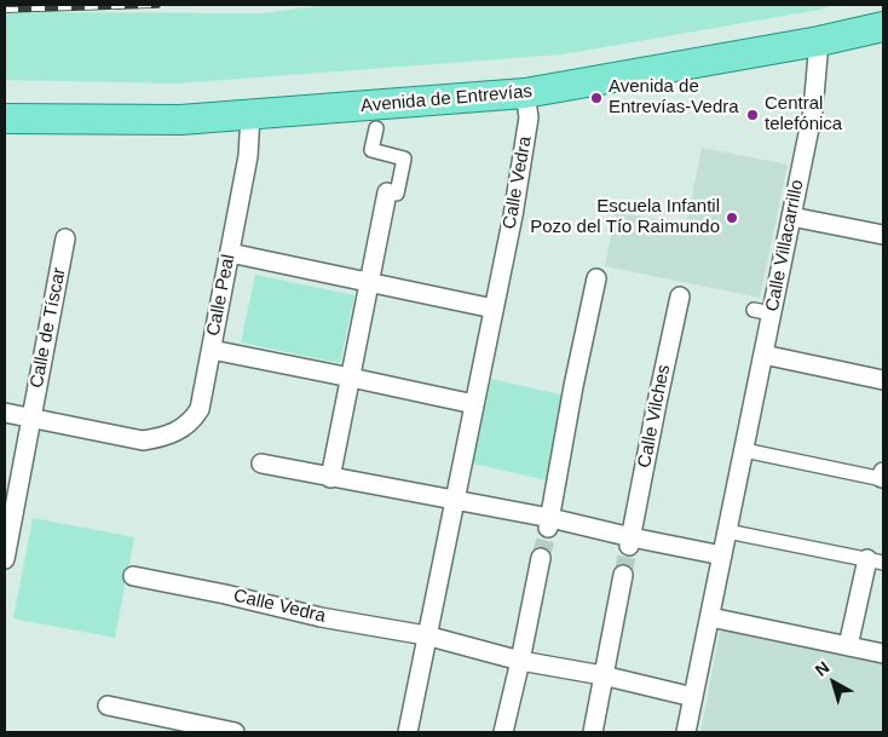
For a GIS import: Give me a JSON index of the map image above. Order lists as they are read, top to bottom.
{
  "streets": {
    "main road": ["Avenida de Entrevías"],
    "street": [
      "Calle Vedra",
      "Calle Villacarrillo",
      "Calle Peal",
      "Calle de Tíscar",
      "Calle Vilches"
    ]
  },
  "crossings": [
    ["Avenida de Entrevías", "Calle Vedra"],
    ["Avenida de Entrevías", "Calle Villacarrillo"],
    ["Avenida de Entrevías", "Calle Peal"],
    ["Calle Peal", "Calle de Tíscar"]
  ],
  "places": ["Avenida de Entrevías-Vedra", "Central telefónica", "Escuela Infantil Pozo del Tío Raimundo"],
  "north": "top left"
}
